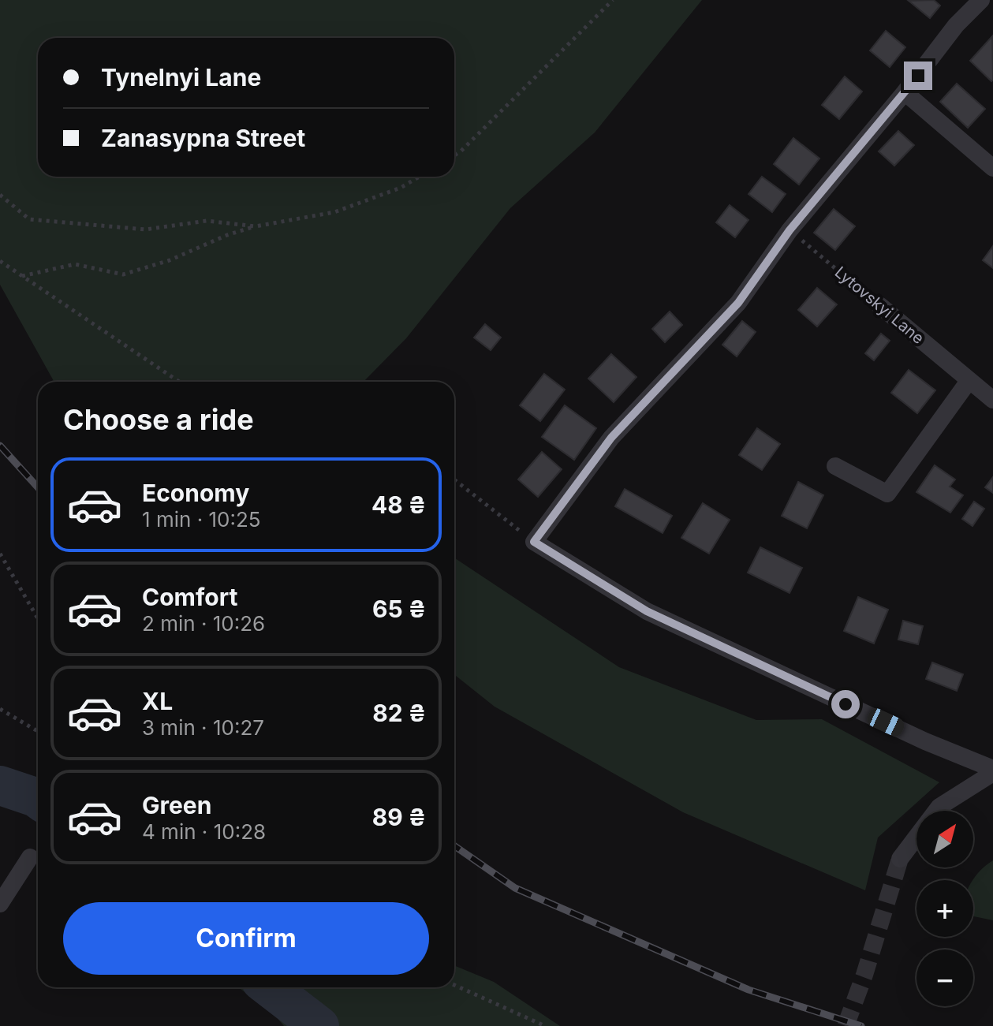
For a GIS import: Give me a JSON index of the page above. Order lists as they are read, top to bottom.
{
  "streets": {
    "street": ["Lytovskyi Lane"]
  },
  "north": "top right",
  "page": {
    "banner": ["Tynelnyi Lane", "Zanasypna Street"],
    "heading": "Choose a ride",
    "list": [
      {
        "name": "Economy",
        "note": "1 min · 10:25",
        "value": "48 ₴"
      },
      {
        "name": "Comfort",
        "note": "2 min · 10:26",
        "value": "65 ₴"
      },
      {
        "name": "XL",
        "note": "3 min · 10:27",
        "value": "82 ₴"
      },
      {
        "name": "Green",
        "note": "4 min · 10:28",
        "value": "89 ₴"
      }
    ],
    "map_buttons": ["+", "−"],
    "buttons": "Confirm"
  }
}
